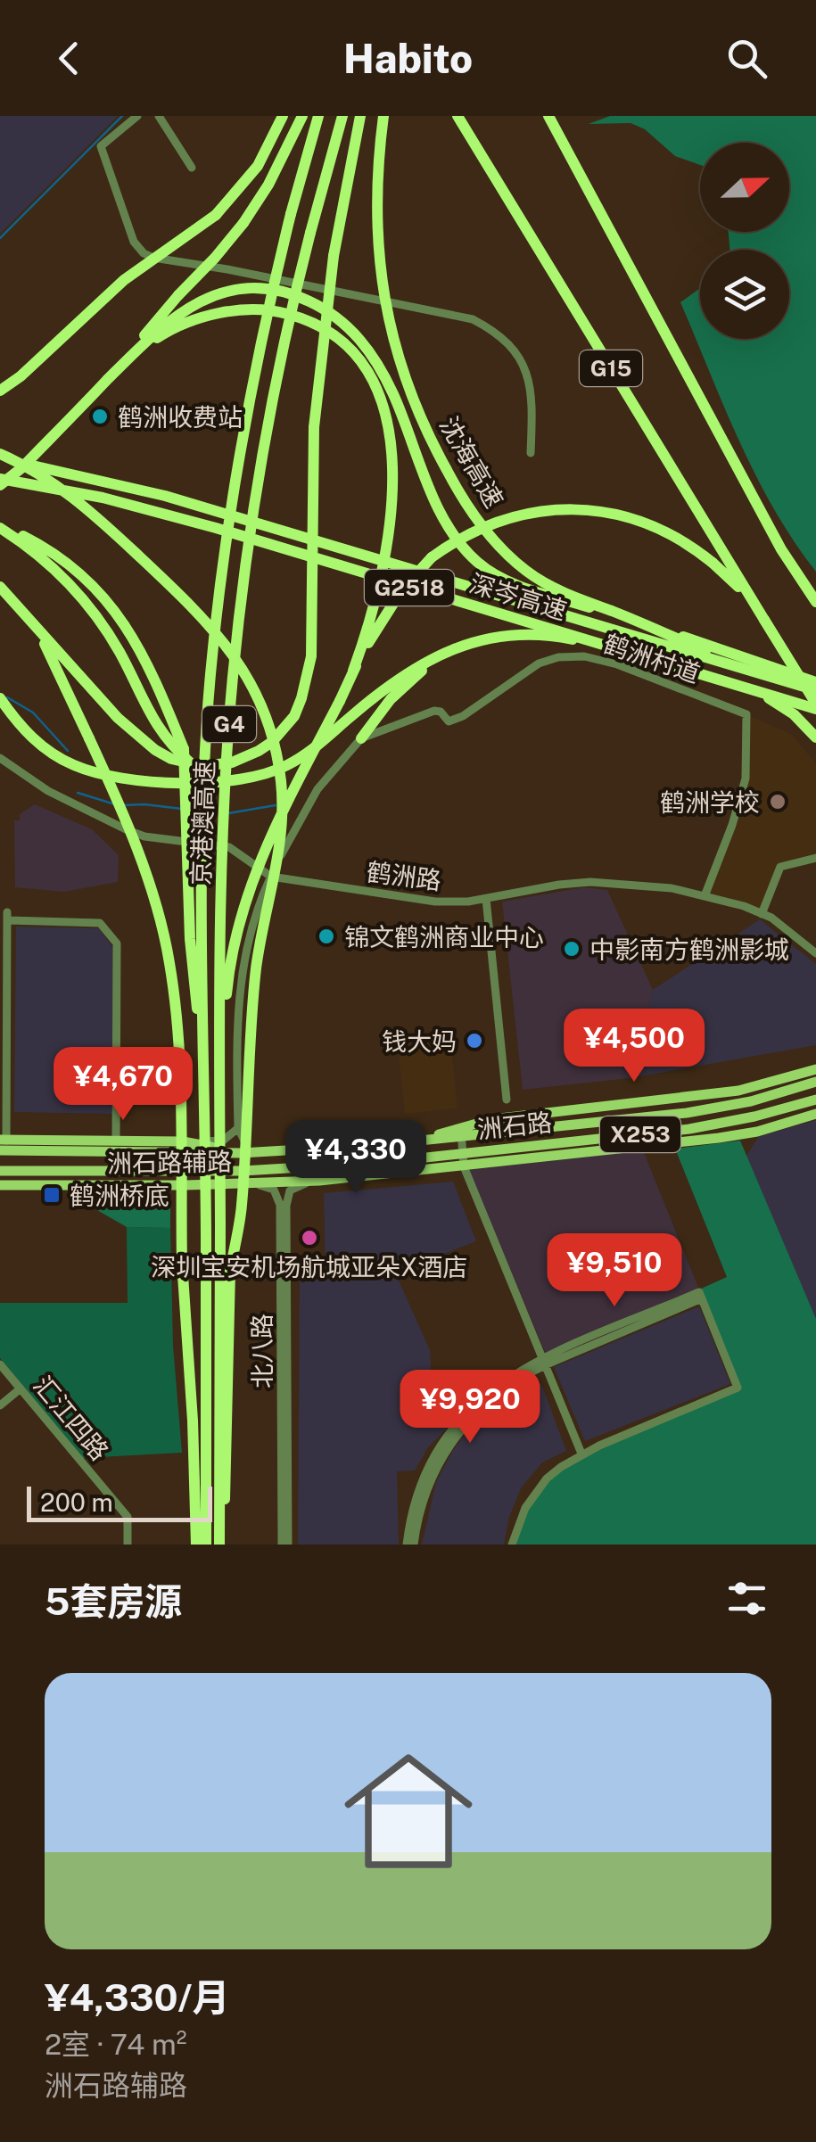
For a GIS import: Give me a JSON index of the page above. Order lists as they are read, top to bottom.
{
  "streets": {
    "highway": [
      "G15",
      "沈海高速",
      "G2518",
      "深岑高速",
      "G4",
      "京港澳高速"
    ],
    "main road": ["洲石路", "X253", "洲石路辅路"],
    "street": [
      "鹤洲村道",
      "鹤洲路",
      "北八路",
      "汇江四路"
    ]
  },
  "crossings": [
    ["G15", "深岑高速"],
    ["沈海高速", "深岑高速"],
    ["鹤洲村道", "鹤洲路"],
    ["洲石路", "洲石路辅路"],
    ["洲石路辅路", "北八路"]
  ],
  "places": {
    "other": [
      "鹤洲收费站",
      "鹤洲学校",
      "锦文鹤洲商业中心",
      "中影南方鹤洲影城",
      "钱大妈",
      "深圳宝安机场航城亚朵X酒店"
    ],
    "transit": ["鹤洲桥底"]
  },
  "scale_bar": "200 m",
  "north": "right",
  "page": {
    "header": "Habito",
    "price": [
      "¥4,500",
      "¥4,670",
      "¥4,330",
      "¥9,510",
      "¥9,920"
    ],
    "scale": "200 m",
    "heading": "5套房源",
    "list": [
      {
        "name": "¥4,330/月",
        "note": "2室 · 74 m² · 洲石路辅路"
      }
    ]
  }
}
